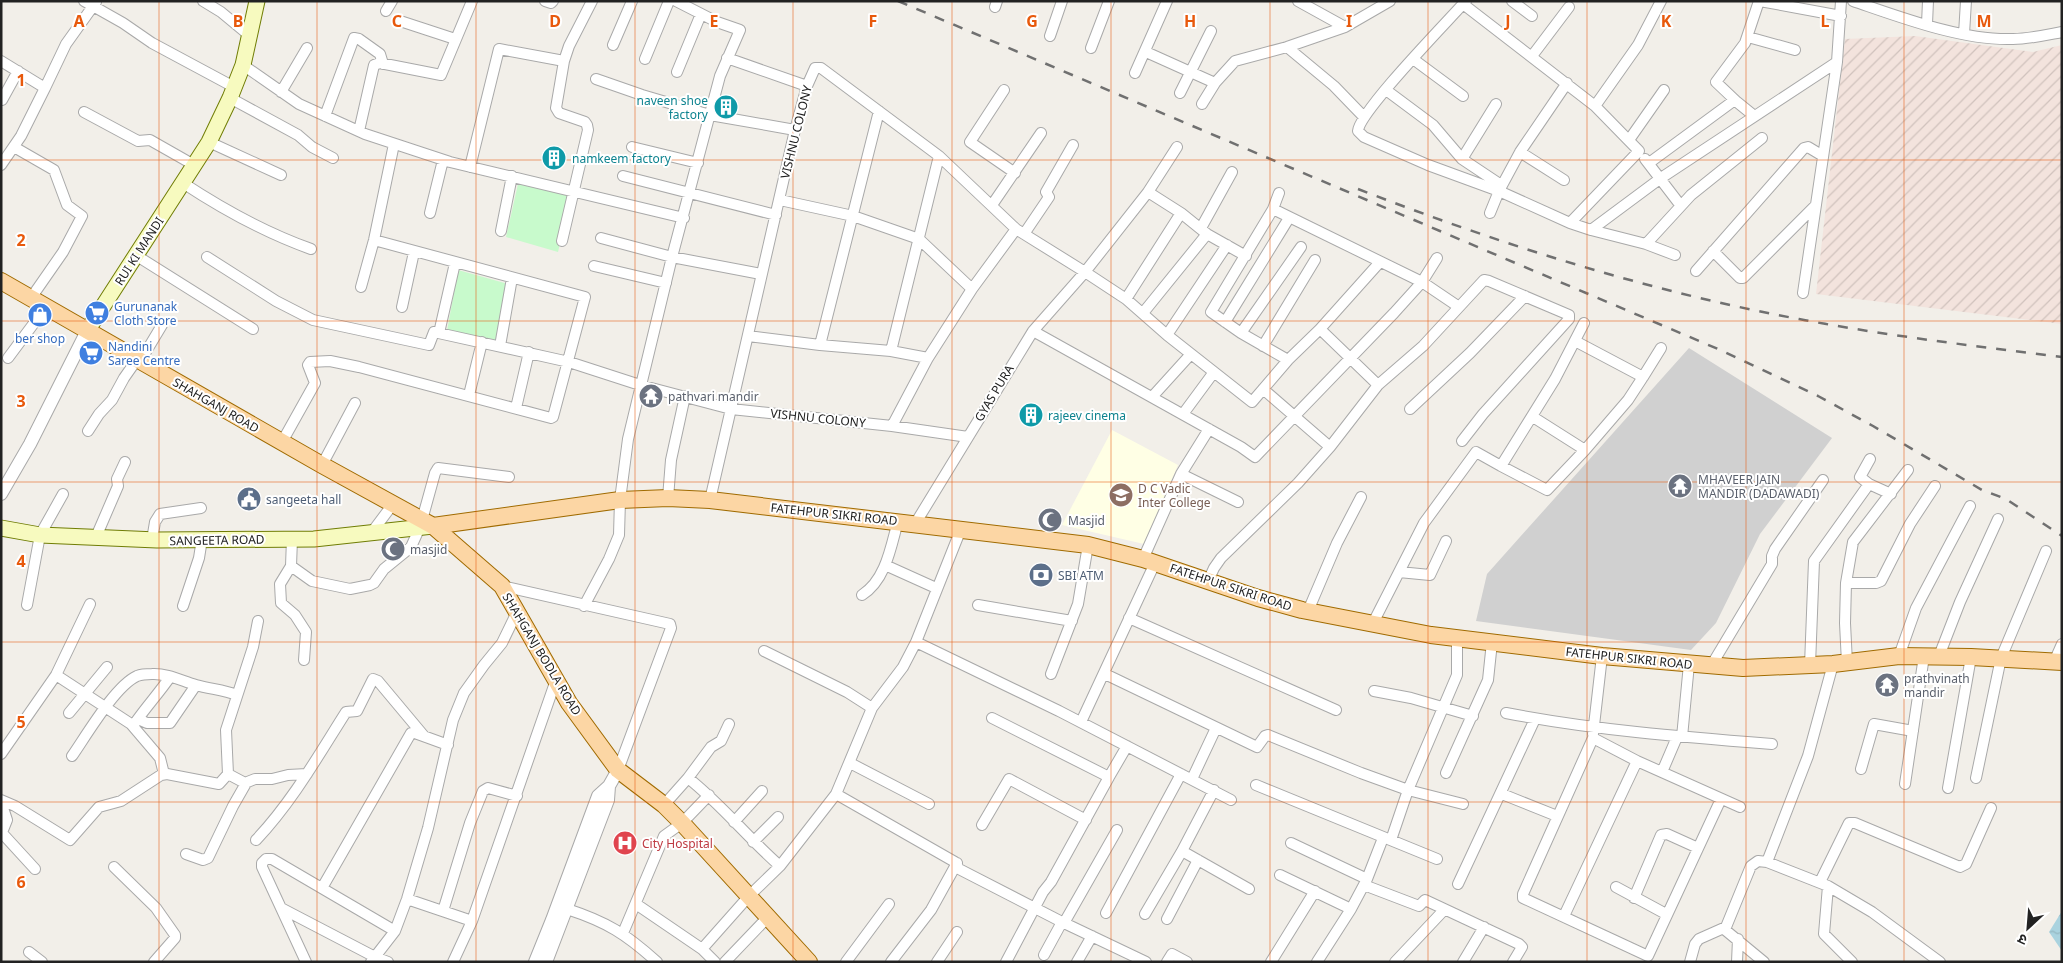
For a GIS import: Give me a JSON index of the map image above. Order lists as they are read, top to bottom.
{
  "streets": {
    "main road": [
      "RUI KI MANDI",
      "SHAHGANJ ROAD",
      "FATEHPUR SIKRI ROAD",
      "SANGEETA ROAD",
      "SHAHGANJ BODLA ROAD"
    ],
    "street": ["VISHNU COLONY", "GYAS PURA"]
  },
  "crossings": [
    ["VISHNU COLONY", "GYAS PURA"],
    ["VISHNU COLONY", "FATEHPUR SIKRI ROAD"],
    ["RUI KI MANDI", "SHAHGANJ ROAD"],
    ["GYAS PURA", "FATEHPUR SIKRI ROAD"],
    ["SHAHGANJ ROAD", "FATEHPUR SIKRI ROAD"],
    ["SHAHGANJ ROAD", "SANGEETA ROAD"],
    ["SHAHGANJ ROAD", "SHAHGANJ BODLA ROAD"],
    ["FATEHPUR SIKRI ROAD", "SANGEETA ROAD"],
    ["FATEHPUR SIKRI ROAD", "SHAHGANJ BODLA ROAD"],
    ["SANGEETA ROAD", "SHAHGANJ BODLA ROAD"]
  ],
  "places": {
    "building": ["naveen shoe factory", "namkeem factory", "rajeev cinema"],
    "supermarket": ["Gurunanak Cloth Store", "Nandini Saree Centre"],
    "shop": ["ber shop"],
    "temple": ["pathvari mandir", "MHAVEER JAIN MANDIR (DADAWADI)", "prathvinath mandir"],
    "school or university": ["D C Vadic Inter College"],
    "public building": ["sangeeta hall"],
    "mosque": ["Masjid", "masjid"],
    "bank": ["SBI ATM"],
    "hospital": ["City Hospital"]
  },
  "north": "bottom left",
  "grid": {
    "columns": [
      "A",
      "B",
      "C",
      "D",
      "E",
      "F",
      "G",
      "H",
      "I",
      "J",
      "K",
      "L",
      "M"
    ],
    "rows": [
      "1",
      "2",
      "3",
      "4",
      "5",
      "6"
    ]
  }
}
